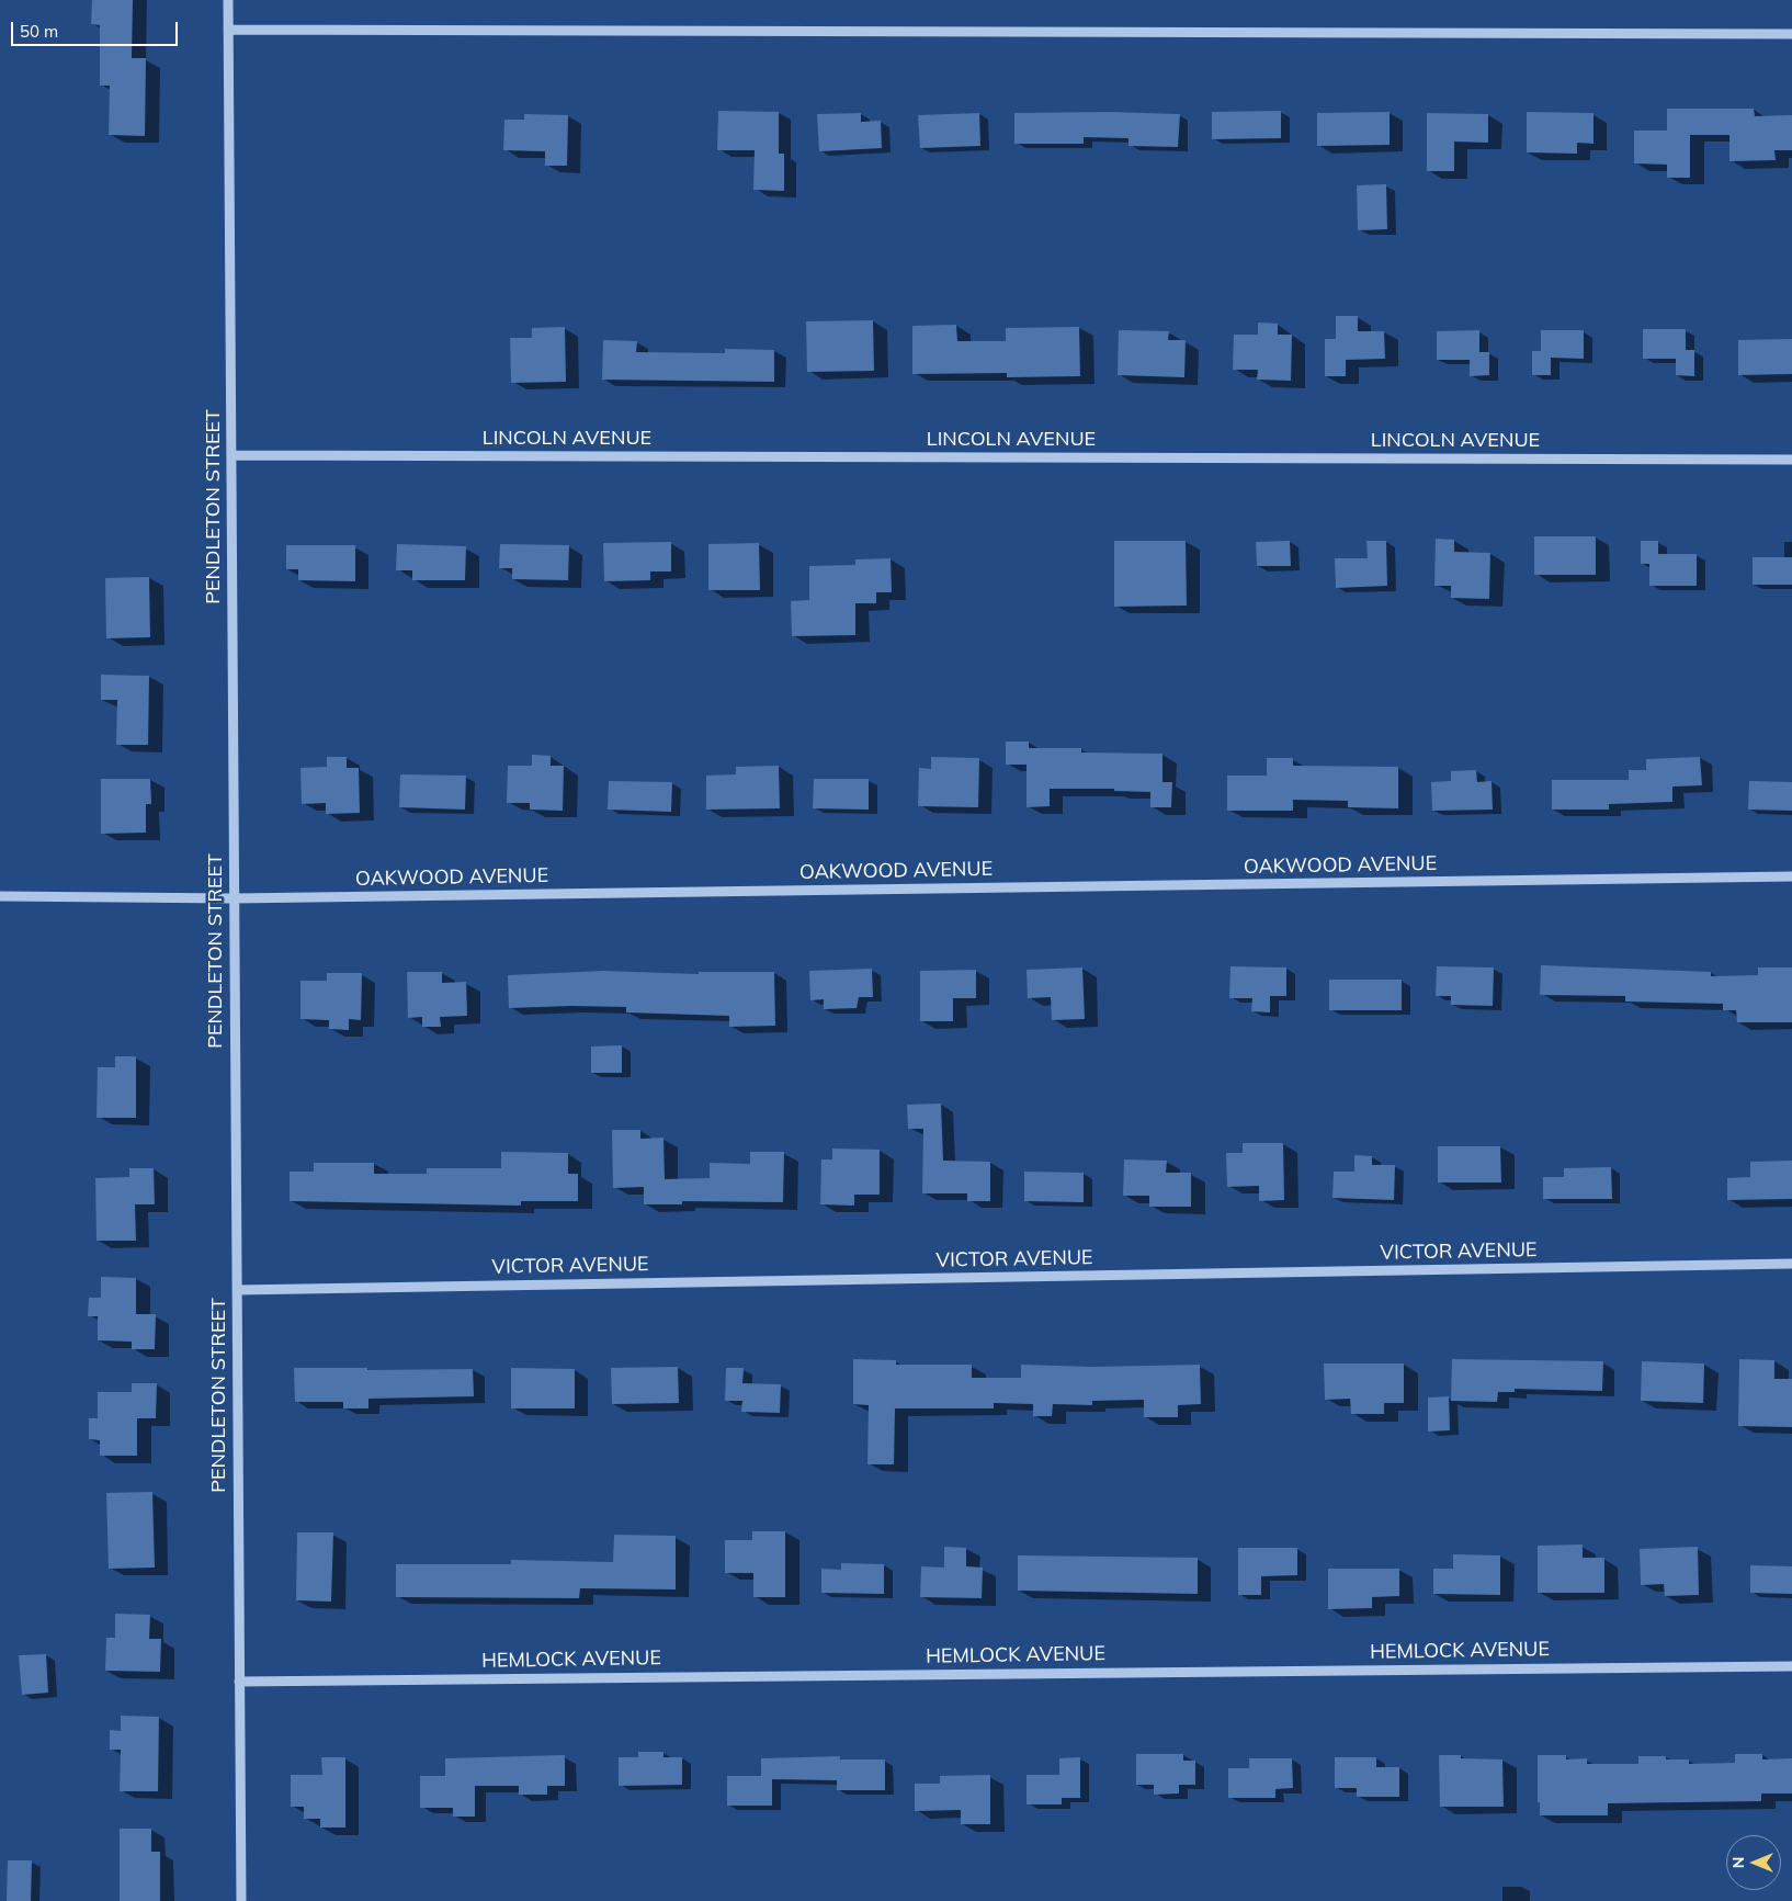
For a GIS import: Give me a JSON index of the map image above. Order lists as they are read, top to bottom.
{
  "streets": {
    "street": [
      "LINCOLN AVENUE",
      "PENDLETON STREET",
      "OAKWOOD AVENUE",
      "VICTOR AVENUE",
      "HEMLOCK AVENUE"
    ]
  },
  "crossings": [
    ["LINCOLN AVENUE", "PENDLETON STREET"],
    ["PENDLETON STREET", "OAKWOOD AVENUE"],
    ["PENDLETON STREET", "VICTOR AVENUE"],
    ["PENDLETON STREET", "HEMLOCK AVENUE"]
  ],
  "scale_bar": "50 m",
  "north": "left"
}
